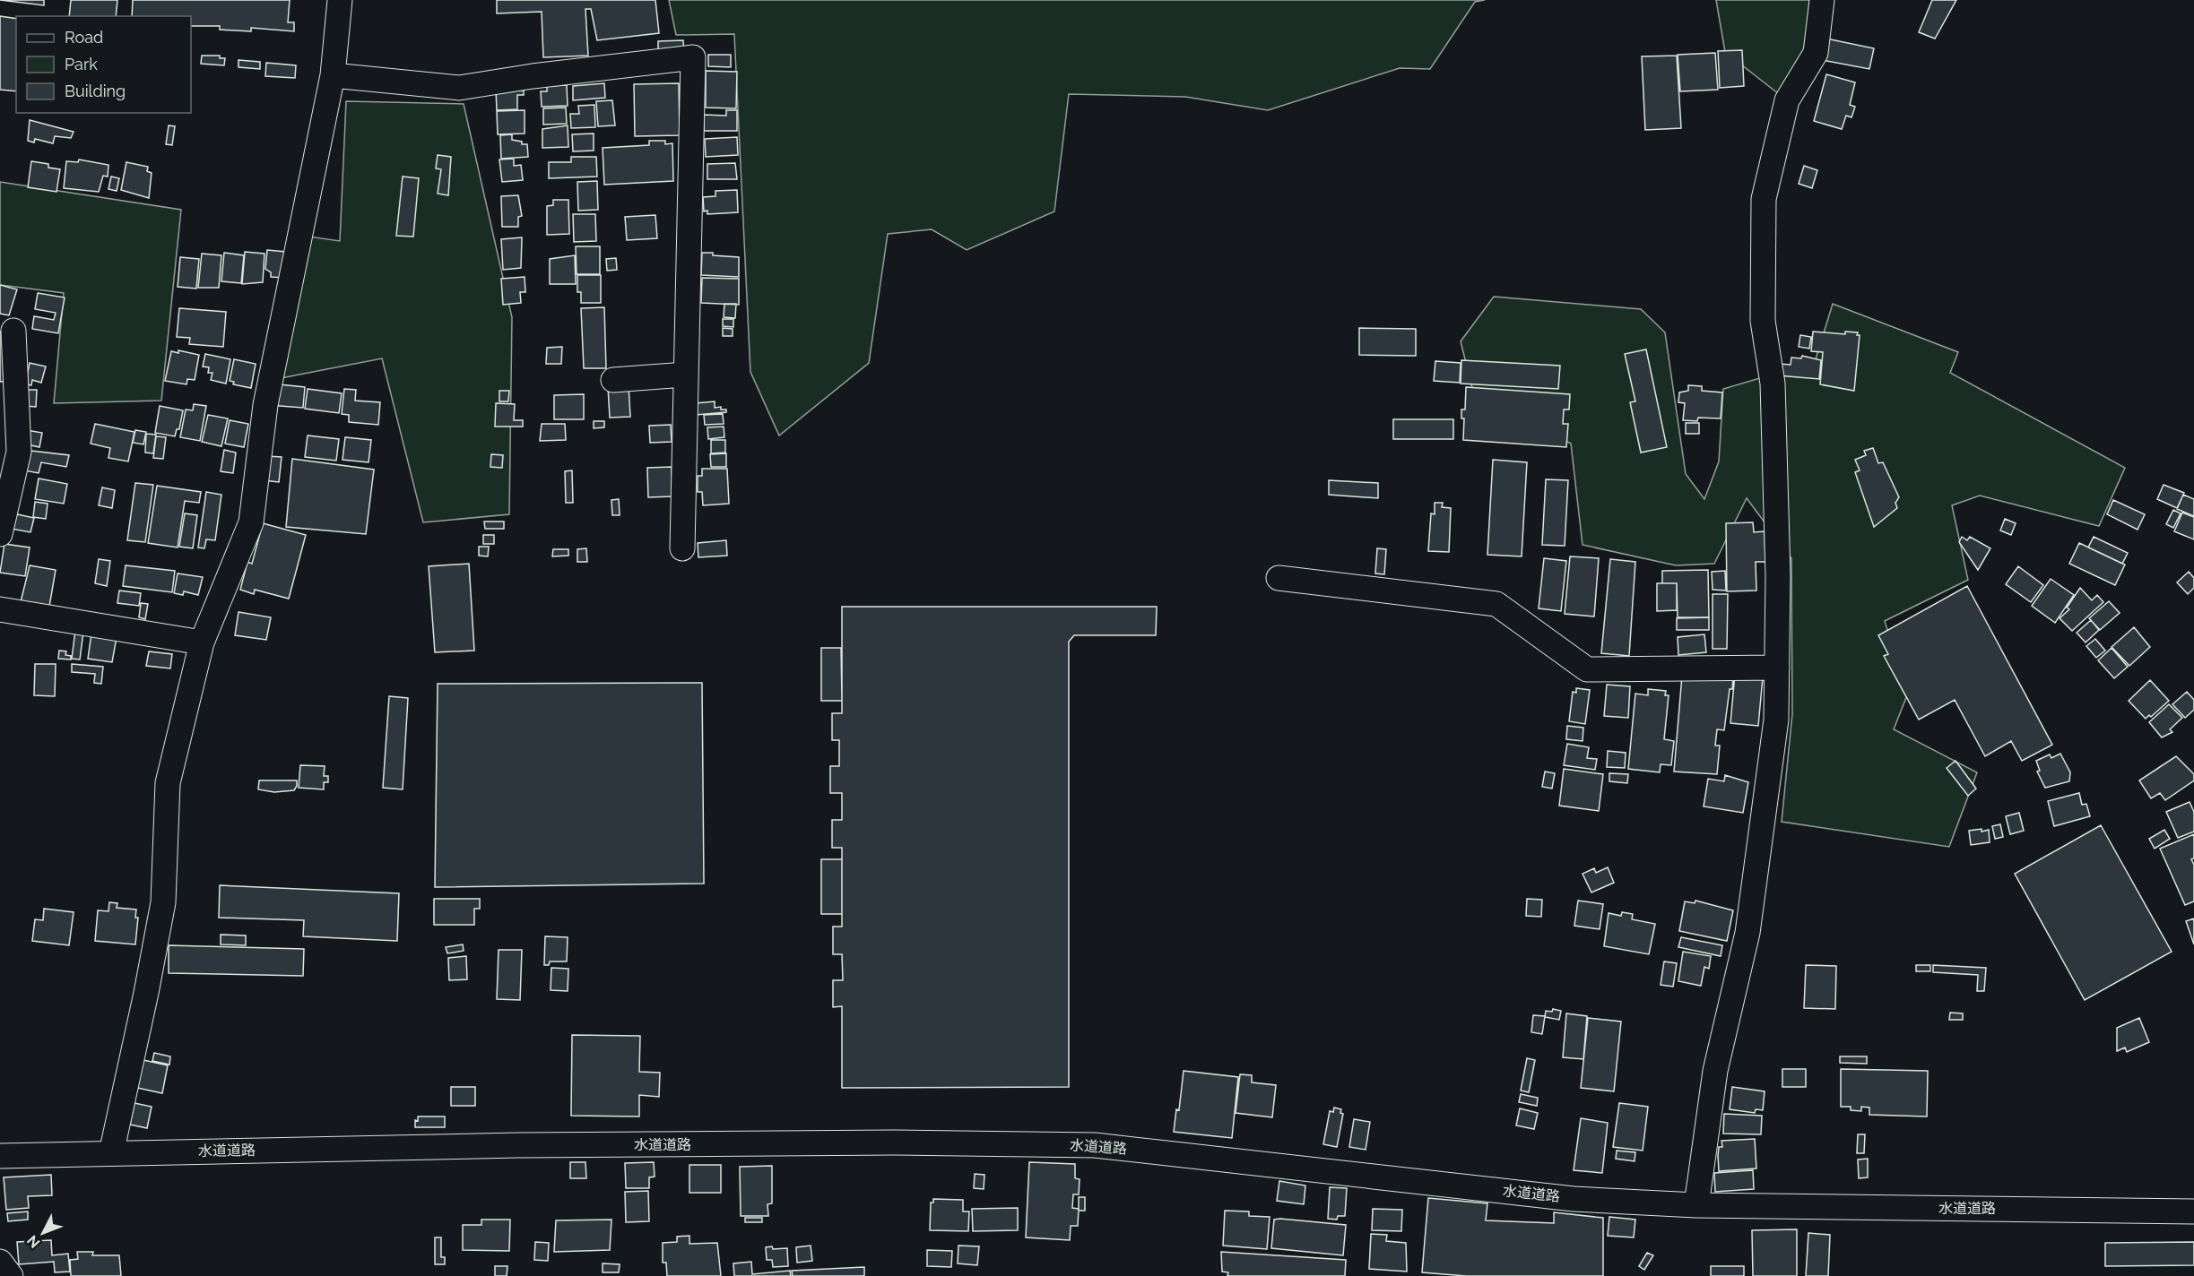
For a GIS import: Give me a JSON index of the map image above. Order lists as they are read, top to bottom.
{
  "streets": {
    "street": ["水道道路"]
  },
  "legend": ["Road", "Park", "Building"],
  "north": "bottom left"
}
